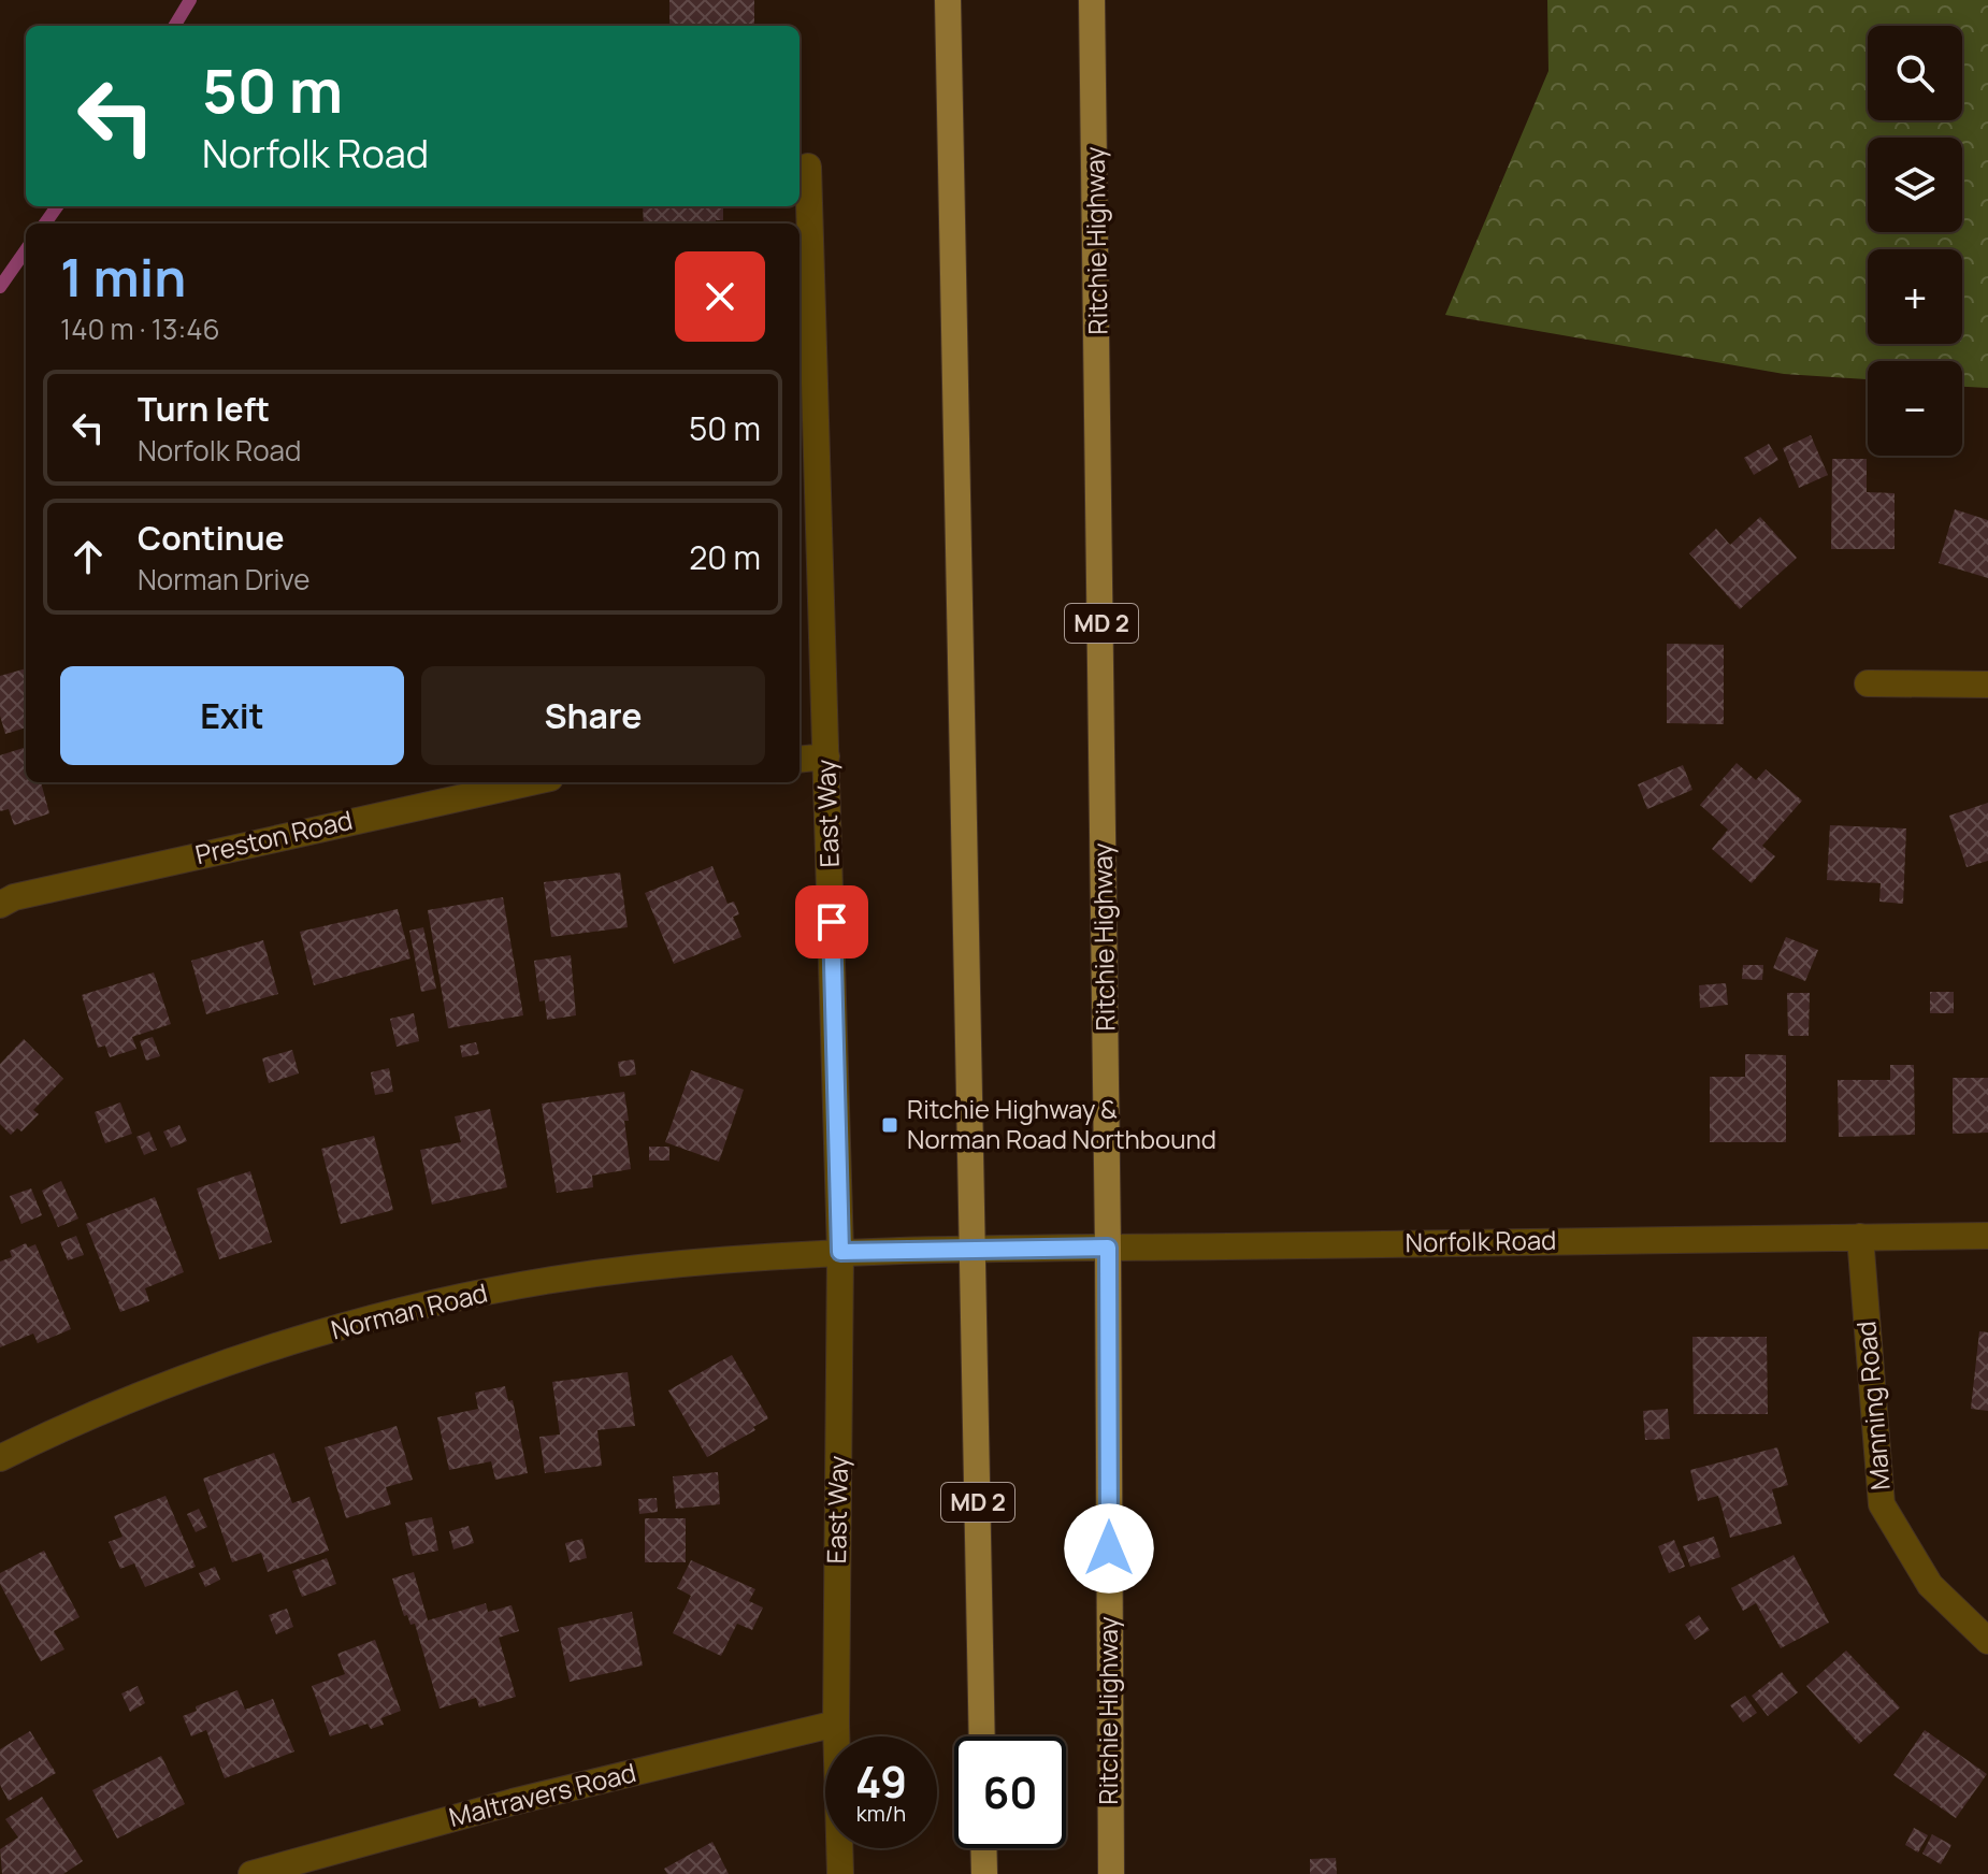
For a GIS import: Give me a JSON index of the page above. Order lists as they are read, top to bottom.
{
  "streets": {
    "main road": ["Ritchie Highway", "MD 2"],
    "street": [
      "East Way",
      "Preston Road",
      "Norfolk Road",
      "Norman Road",
      "Manning Road",
      "Maltravers Road"
    ]
  },
  "crossings": [
    ["Ritchie Highway", "Norfolk Road"],
    ["MD 2", "Norfolk Road"],
    ["MD 2", "Norman Road"],
    ["East Way", "Norman Road"],
    ["East Way", "Maltravers Road"],
    ["Norfolk Road", "Norman Road"],
    ["Norfolk Road", "Manning Road"]
  ],
  "places": {
    "transit": ["Ritchie Highway & Norman Road Northbound"]
  },
  "page": {
    "map_buttons": ["+", "−"],
    "turn": ["50 m", "Norfolk Road"],
    "heading": ["1 min", "140 m · 13:46"],
    "list": [
      {
        "name": "Turn left",
        "note": "Norfolk Road",
        "value": "50 m"
      },
      {
        "name": "Continue",
        "note": "Norman Drive",
        "value": "20 m"
      }
    ],
    "buttons": ["Exit", "Share"],
    "speed": "49 km/h",
    "limit": "60"
  }
}
